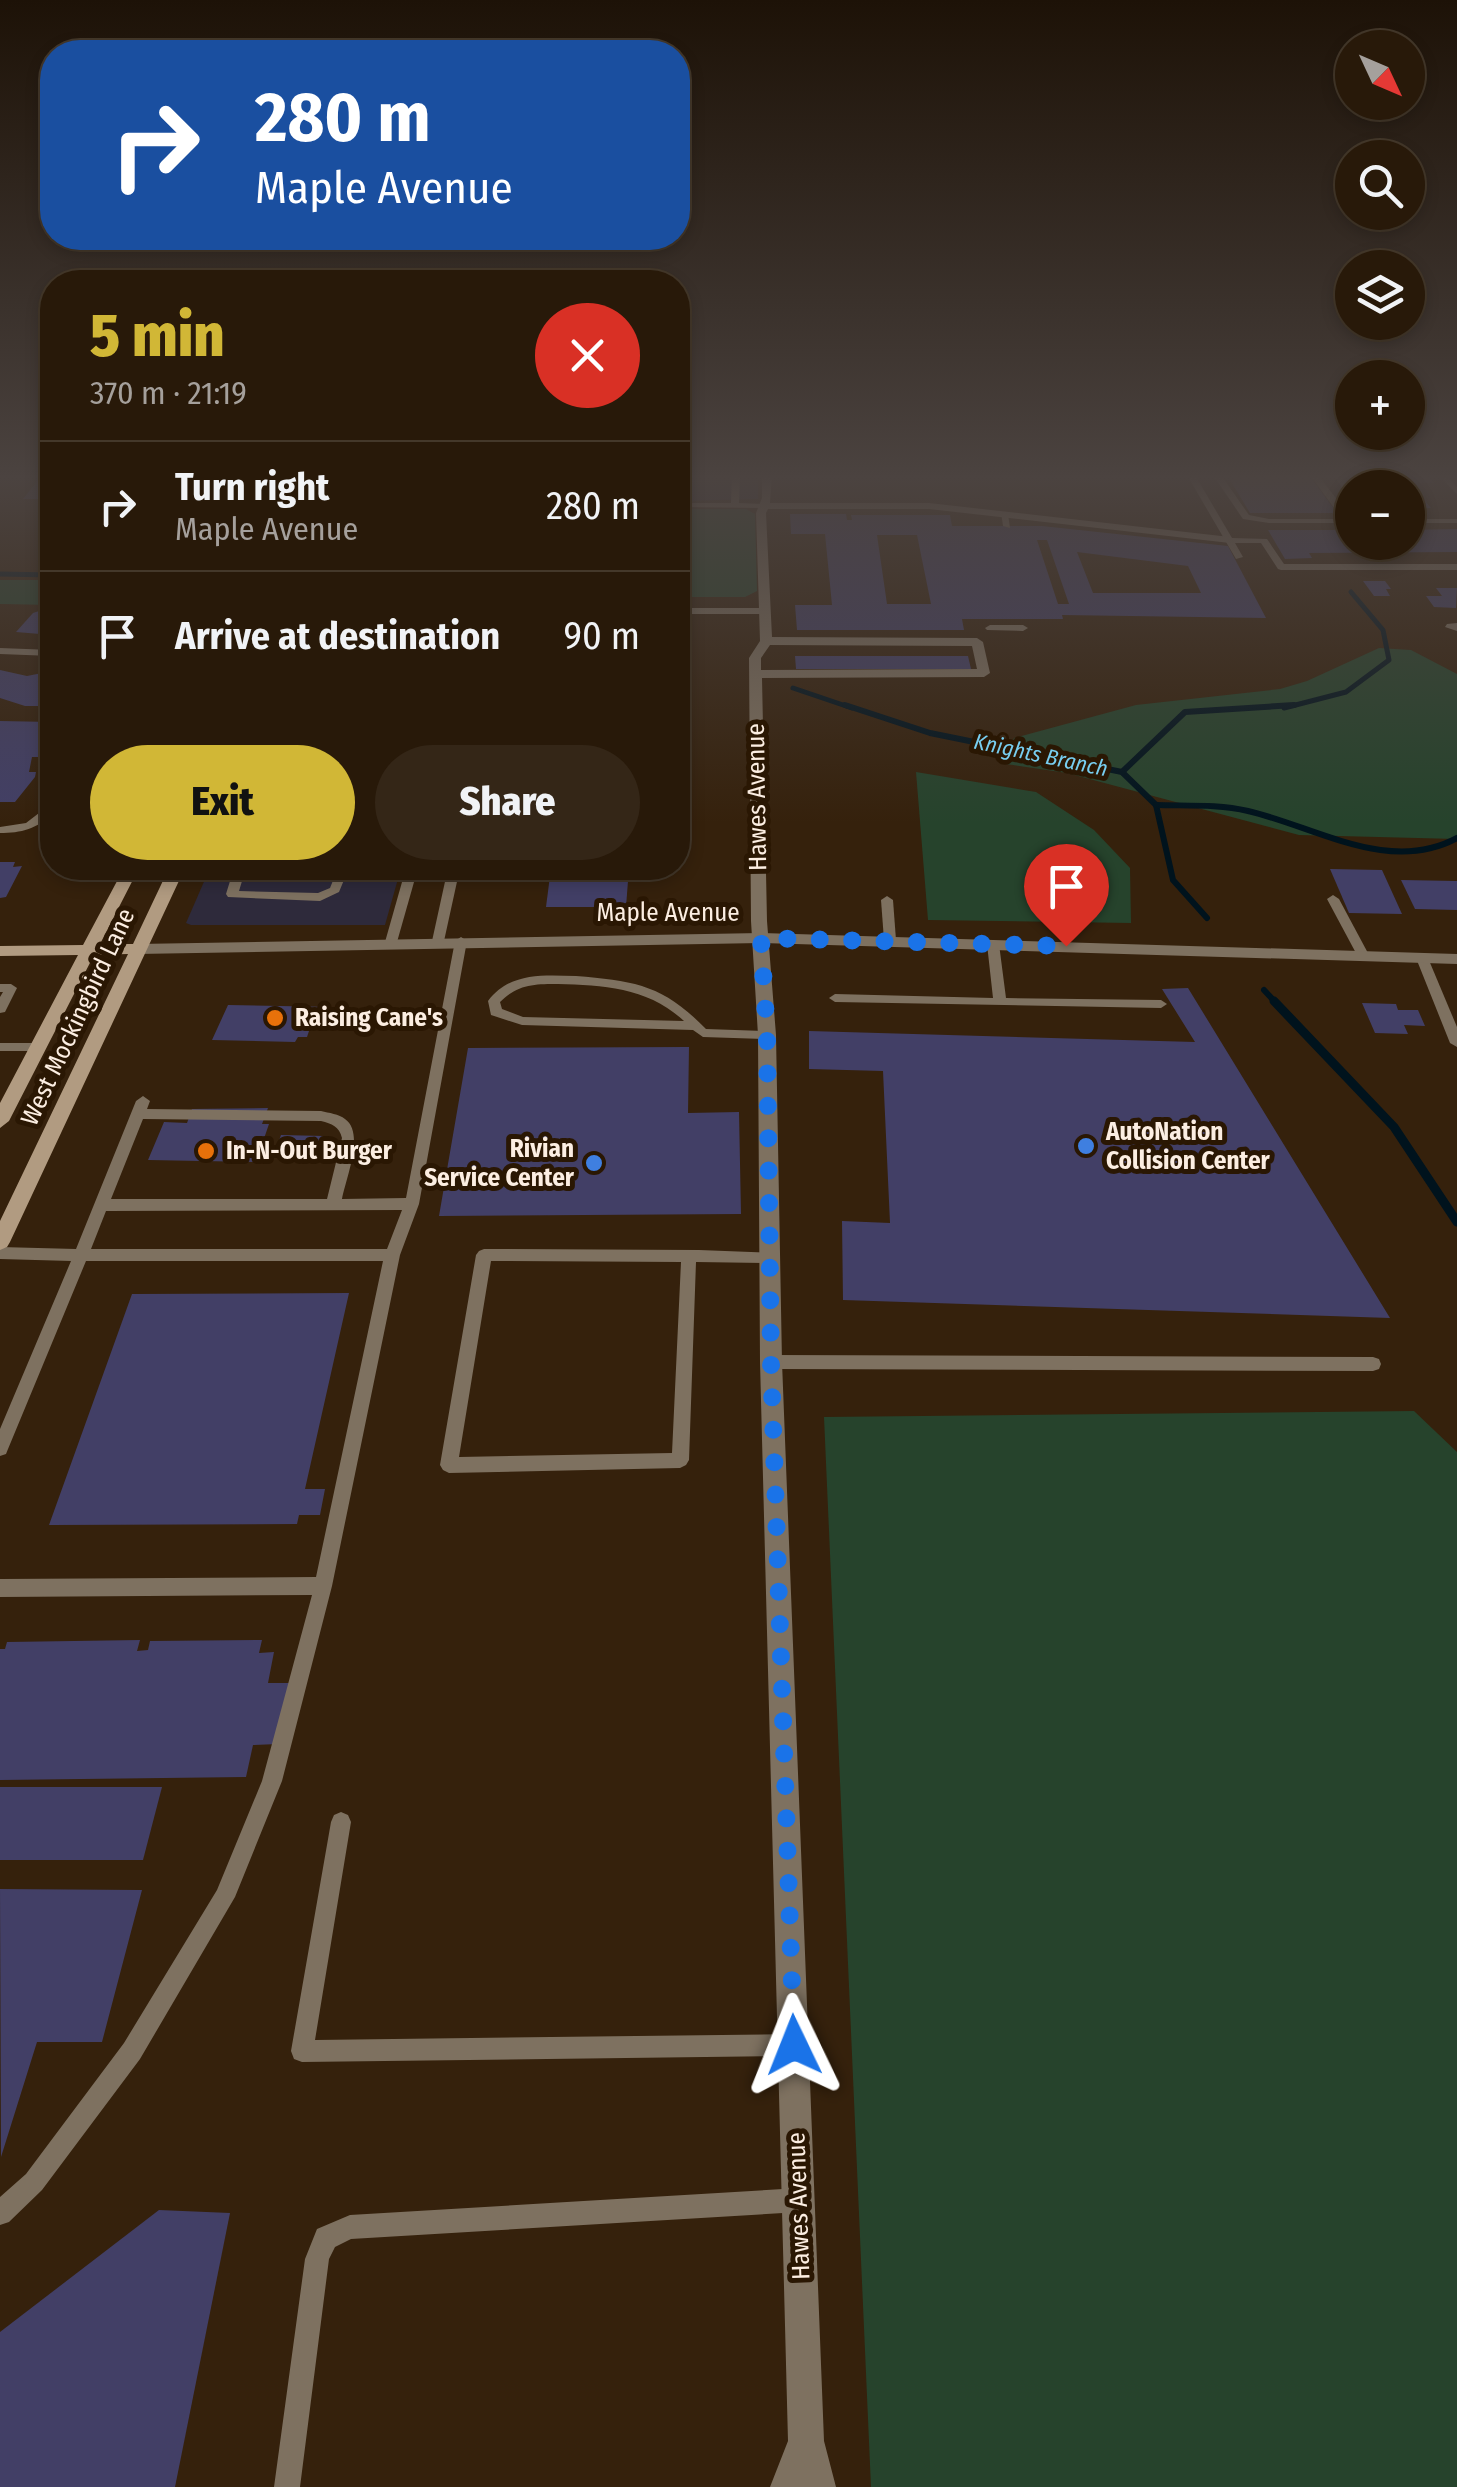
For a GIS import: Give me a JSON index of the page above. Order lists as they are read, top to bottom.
{
  "streets": {
    "main road": ["Maple Avenue", "West Mockingbird Lane"],
    "street": ["Hawes Avenue"]
  },
  "crossings": [
    ["Hawes Avenue", "Maple Avenue"],
    ["Maple Avenue", "West Mockingbird Lane"]
  ],
  "water": ["Knights Branch"],
  "places": [
    "Raising Cane's",
    "AutoNation Collision Center",
    "In-N-Out Burger",
    "Rivian Service Center"
  ],
  "north": "bottom right",
  "page": {
    "map_buttons": ["+", "−"],
    "turn": ["280 m", "Maple Avenue"],
    "heading": ["5 min", "370 m · 21:19"],
    "list": [
      {
        "name": "Turn right",
        "note": "Maple Avenue",
        "value": "280 m"
      },
      {
        "name": "Arrive at destination",
        "value": "90 m"
      }
    ],
    "buttons": ["Exit", "Share"]
  }
}
